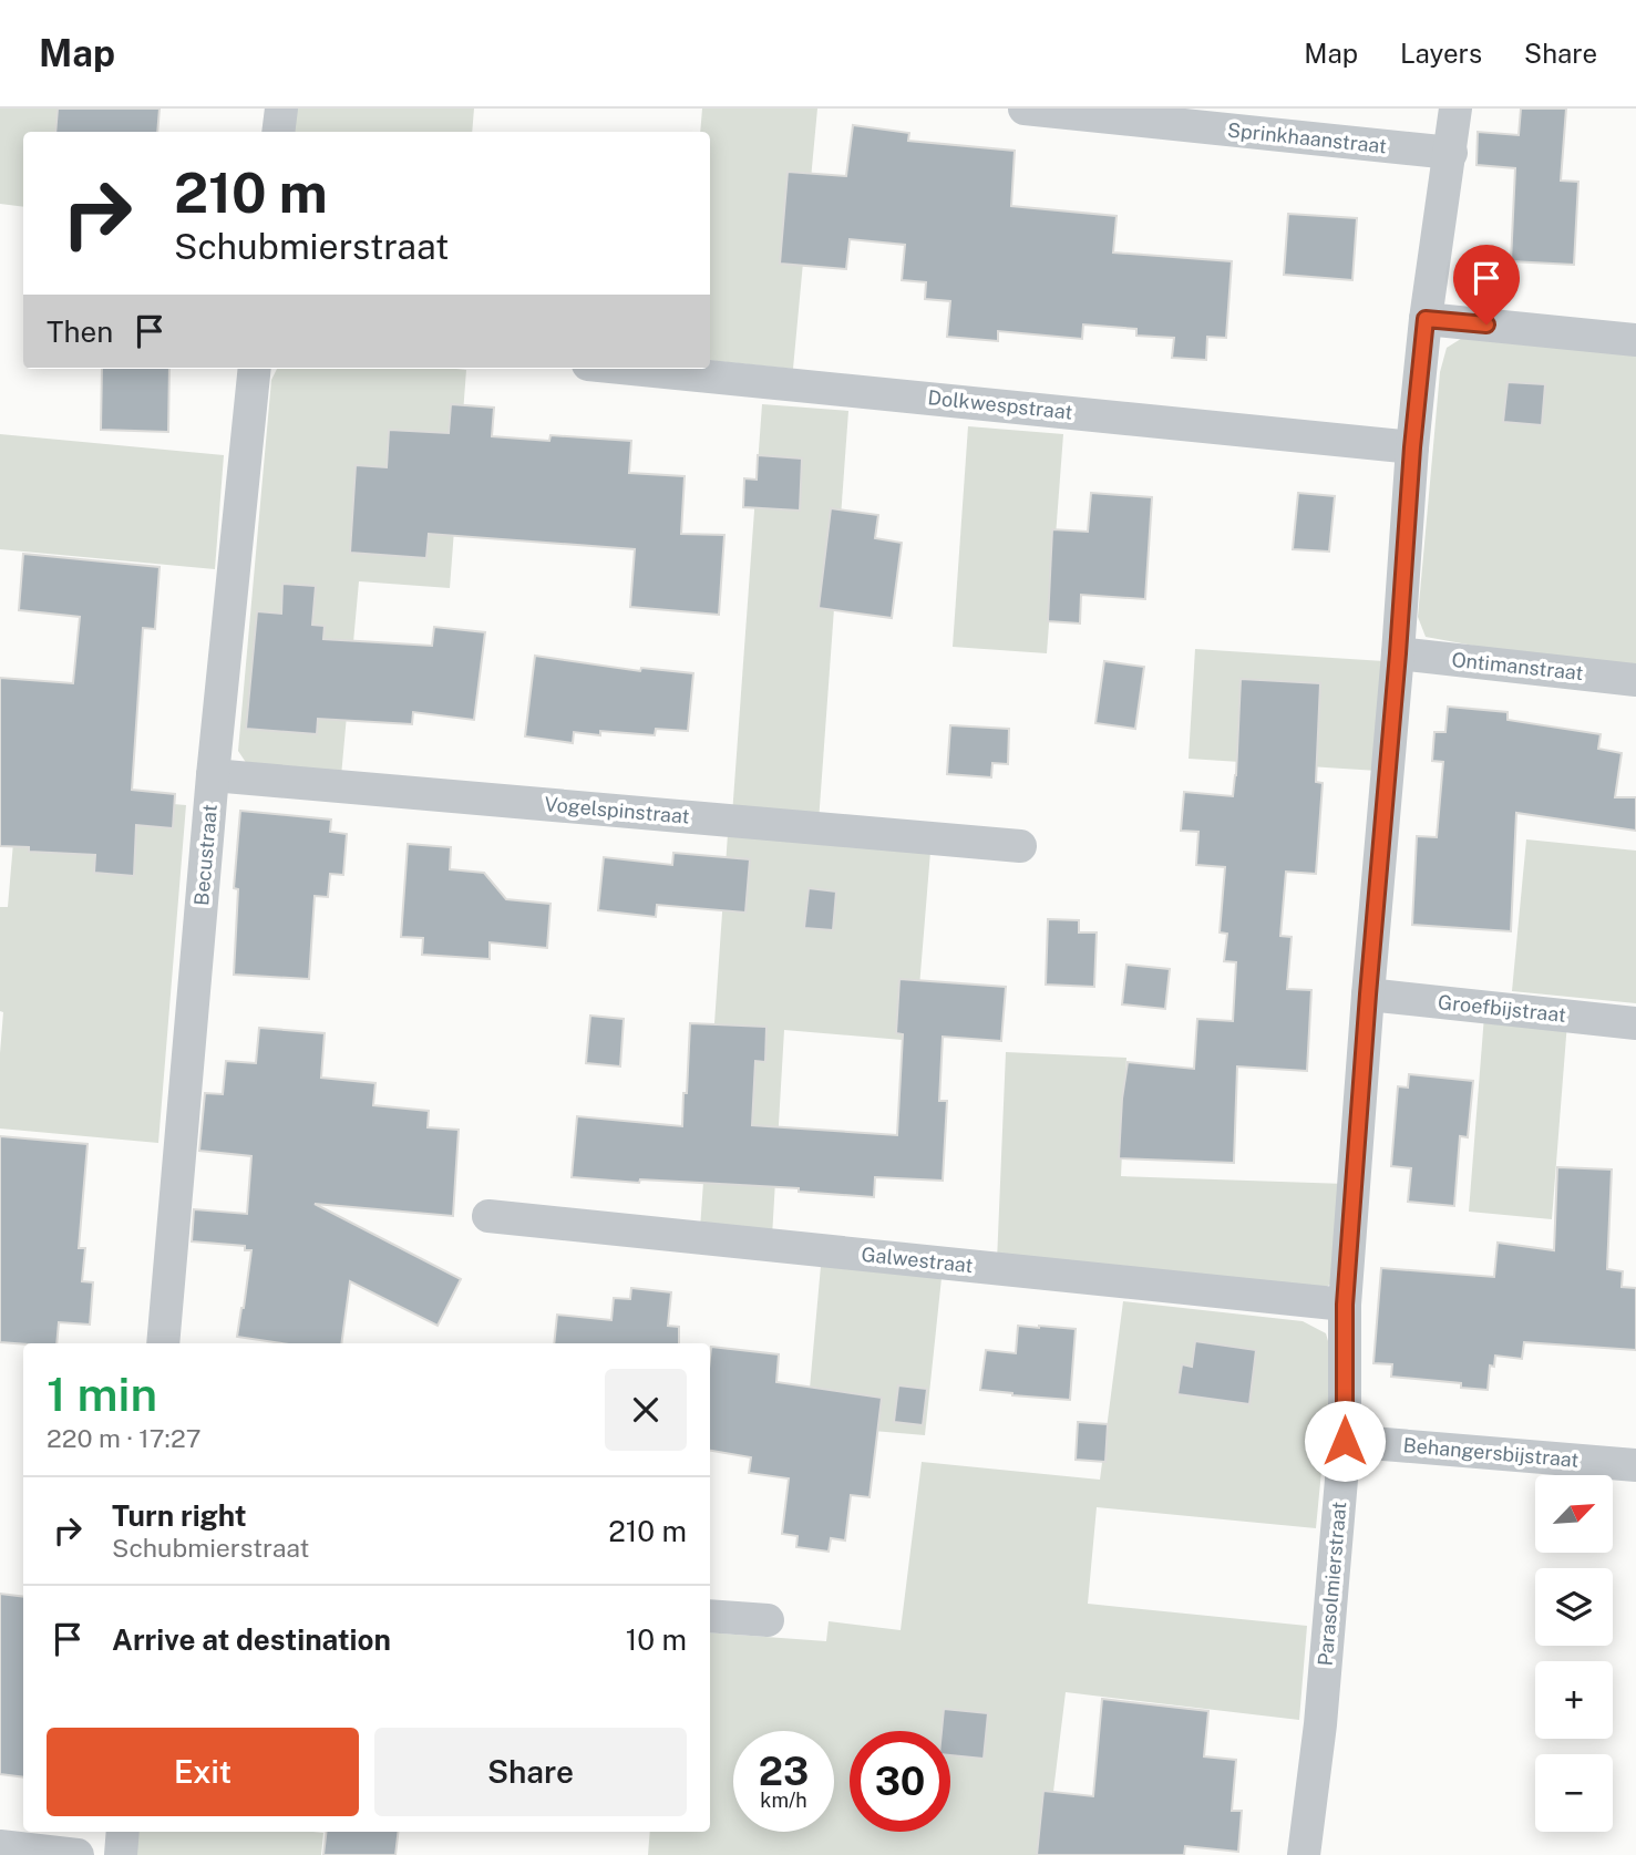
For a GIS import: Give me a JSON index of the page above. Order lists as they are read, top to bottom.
{
  "streets": {
    "street": [
      "Sprinkhaanstraat",
      "Dolkwespstraat",
      "Ontimanstraat",
      "Vogelspinstraat",
      "Becustraat",
      "Groefbijstraat",
      "Galwestraat",
      "Behangersbijstraat",
      "Parasolmierstraat"
    ]
  },
  "crossings": [
    ["Sprinkhaanstraat", "Parasolmierstraat"],
    ["Dolkwespstraat", "Parasolmierstraat"],
    ["Ontimanstraat", "Parasolmierstraat"],
    ["Vogelspinstraat", "Becustraat"],
    ["Groefbijstraat", "Parasolmierstraat"],
    ["Galwestraat", "Parasolmierstraat"],
    ["Behangersbijstraat", "Parasolmierstraat"]
  ],
  "north": "top right",
  "page": {
    "header": "Map",
    "nav": ["Map", "Layers", "Share"],
    "turn": ["210 m", "Schubmierstraat"],
    "then": "Then",
    "heading": ["1 min", "220 m · 17:27"],
    "map_buttons": ["+", "−"],
    "list": [
      {
        "name": "Turn right",
        "note": "Schubmierstraat",
        "value": "210 m"
      },
      {
        "name": "Arrive at destination",
        "value": "10 m"
      }
    ],
    "buttons": ["Exit", "Share"],
    "speed": "23 km/h",
    "limit": "30"
  }
}
